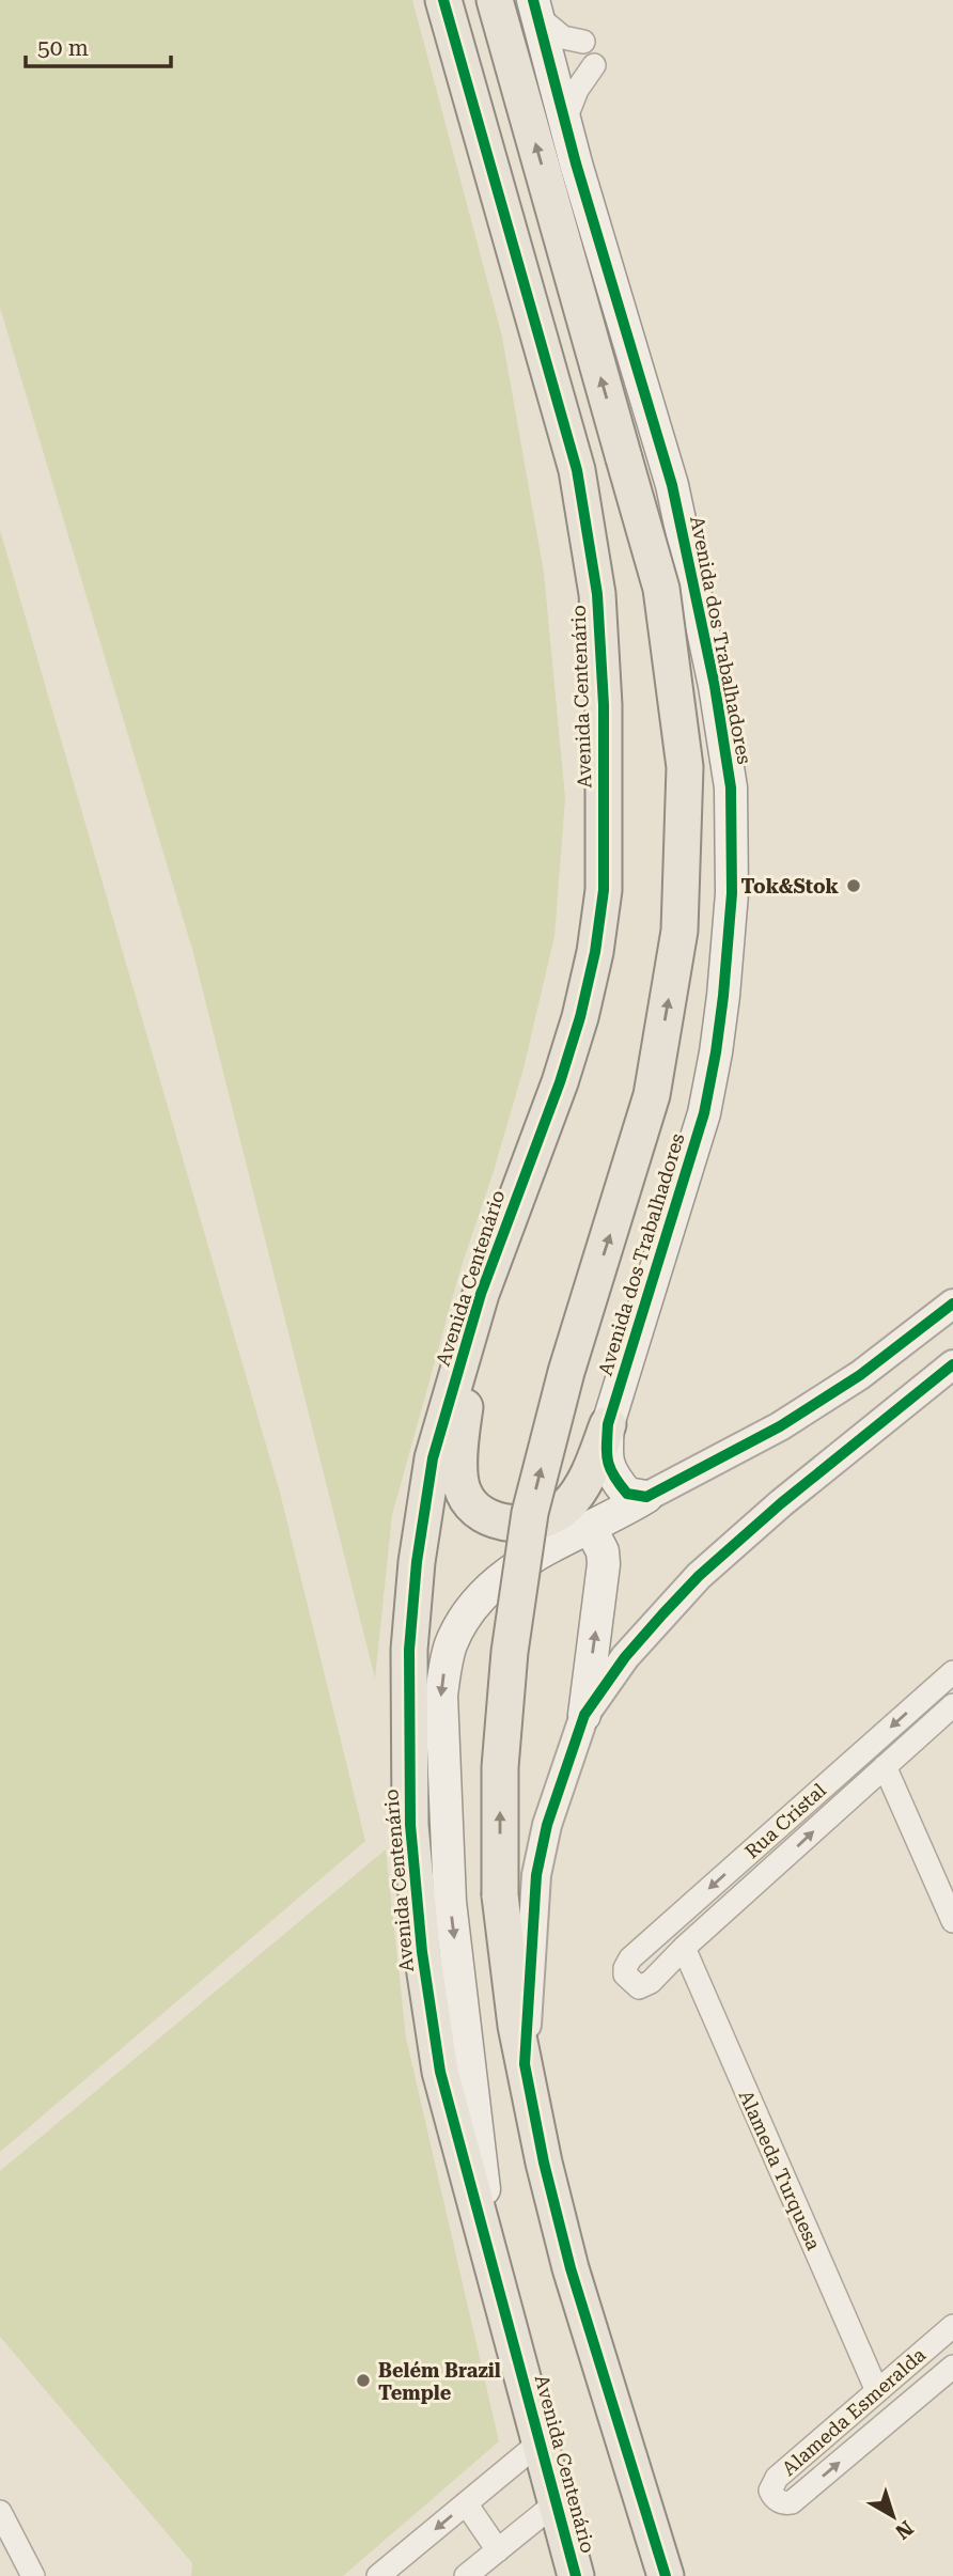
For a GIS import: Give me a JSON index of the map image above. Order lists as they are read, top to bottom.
{
  "streets": {
    "main road": ["Avenida dos Trabalhadores", "Avenida Centenário"],
    "street": ["Rua Cristal", "Alameda Turquesa", "Alameda Esmeralda"]
  },
  "crossings": [
    ["Avenida dos Trabalhadores", "Avenida Centenário"],
    ["Rua Cristal", "Alameda Turquesa"],
    ["Alameda Turquesa", "Alameda Esmeralda"]
  ],
  "places": ["Tok&Stok", "Belém Brazil Temple"],
  "scale_bar": "50 m",
  "north": "bottom right"
}
